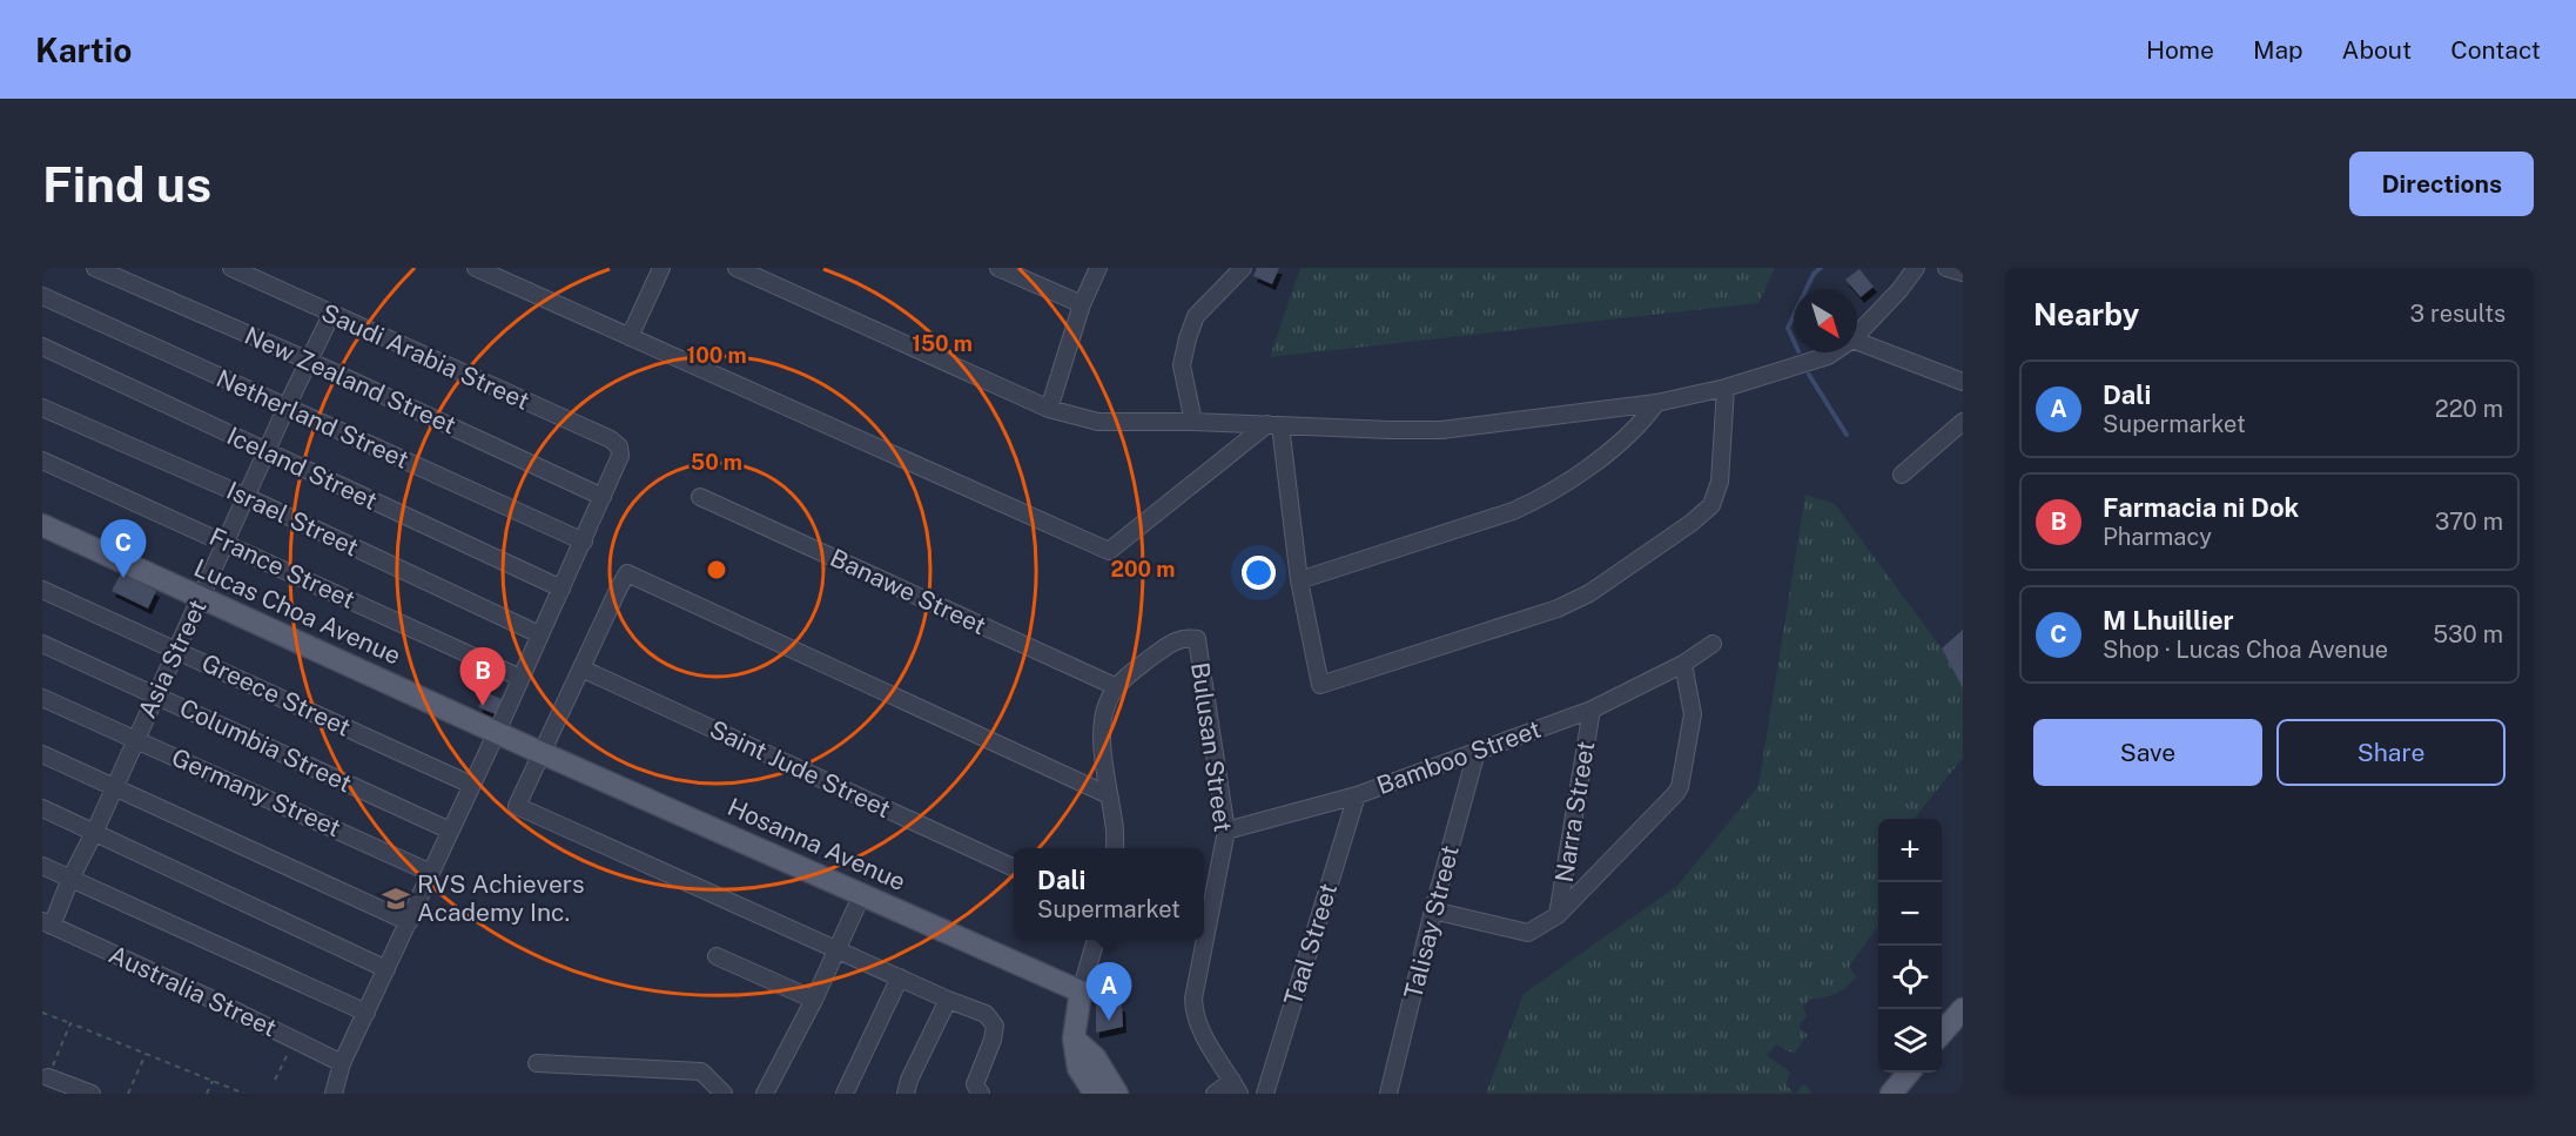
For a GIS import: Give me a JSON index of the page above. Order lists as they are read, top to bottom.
{
  "streets": {
    "main road": ["Lucas Choa Avenue", "Hosanna Avenue"],
    "street": [
      "Saudi Arabia Street",
      "New Zealand Street",
      "Netherland Street",
      "Iceland Street",
      "Israel Street",
      "France Street",
      "Banawe Street",
      "Asia Street",
      "Greece Street",
      "Columbia Street",
      "Bulusan Street",
      "Bamboo Street",
      "Saint Jude Street",
      "Germany Street",
      "Narra Street",
      "Talisay Street",
      "Taal Street",
      "Australia Street"
    ]
  },
  "crossings": [
    ["Saudi Arabia Street", "New Zealand Street"],
    ["Saudi Arabia Street", "Asia Street"],
    ["New Zealand Street", "Asia Street"],
    ["Netherland Street", "Asia Street"],
    ["Iceland Street", "Asia Street"],
    ["Israel Street", "Asia Street"],
    ["France Street", "Asia Street"],
    ["Banawe Street", "Bulusan Street"],
    ["Lucas Choa Avenue", "Asia Street"],
    ["Lucas Choa Avenue", "Hosanna Avenue"],
    ["Asia Street", "Greece Street"],
    ["Asia Street", "Columbia Street"],
    ["Asia Street", "Germany Street"],
    ["Asia Street", "Australia Street"],
    ["Bulusan Street", "Bamboo Street"],
    ["Bamboo Street", "Narra Street"],
    ["Bamboo Street", "Talisay Street"],
    ["Bamboo Street", "Taal Street"]
  ],
  "places": {
    "school or university": ["RVS Achievers Academy Inc."]
  },
  "north": "bottom right",
  "page": {
    "header": "Kartio",
    "nav": [
      "Home",
      "Map",
      "About",
      "Contact"
    ],
    "buttons": [
      "Directions",
      ["Save", "Share"]
    ],
    "title": "Find us",
    "heading": ["Nearby", "3 results"],
    "list": [
      {
        "mark": "A",
        "name": "Dali",
        "note": "Supermarket",
        "value": "220 m"
      },
      {
        "mark": "B",
        "name": "Farmacia ni Dok",
        "note": "Pharmacy",
        "value": "370 m"
      },
      {
        "mark": "C",
        "name": "M Lhuillier",
        "note": "Shop · Lucas Choa Avenue",
        "value": "530 m"
      }
    ],
    "pins": ["C", "B", "A"],
    "map_buttons": ["+", "−"],
    "popup": ["Dali", "Supermarket"]
  },
  "rings": [
    "150 m",
    "100 m",
    "50 m",
    "200 m"
  ]
}
